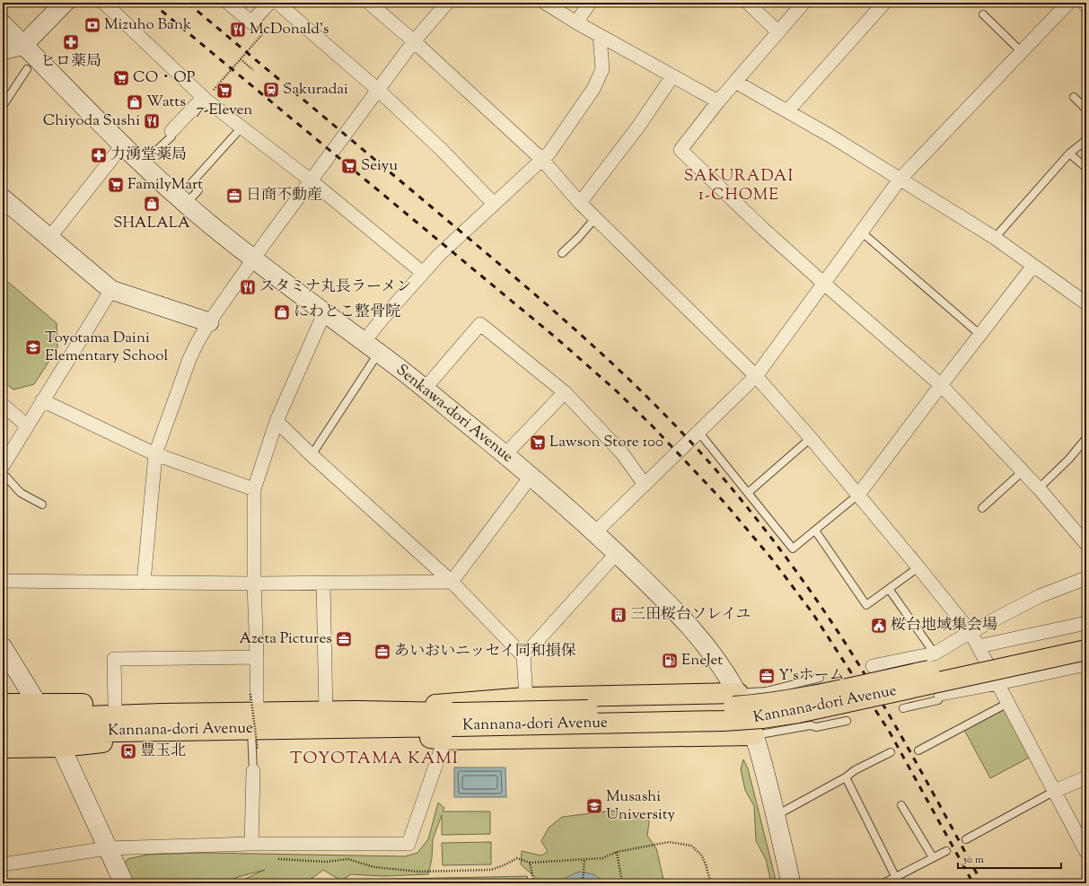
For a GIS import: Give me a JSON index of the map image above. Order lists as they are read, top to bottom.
{
  "streets": {
    "main road": ["Senkawa-dori Avenue", "Kannana-dori Avenue"]
  },
  "districts": ["SAKURADAI 1-CHOME", "TOYOTAMA KAMI"],
  "places": {
    "bank": ["Mizuho Bank"],
    "restaurant": ["McDonald's", "Chiyoda Sushi", "スタミナ丸長ラーメン"],
    "pharmacy": ["ヒロ薬局", "力湧堂薬局"],
    "supermarket": [
      "CO・OP",
      "7-Eleven",
      "Seiyu",
      "FamilyMart",
      "Lawson Store 100"
    ],
    "station": ["Sakuradai"],
    "shop": ["Watts", "SHALALA", "にわとこ整骨院"],
    "office": [
      "日商不動産",
      "Azeta Pictures",
      "あいおいニッセイ同和損保",
      "Y'sホーム"
    ],
    "school or university": ["Toyotama Daini Elementary School", "Musashi University"],
    "building": ["三田桜台ソレイユ"],
    "public building": ["桜台地域集会場"],
    "fuel station": ["EneJet"],
    "bus stop": ["豊玉北"]
  },
  "scale_bar": "50 m"
}
